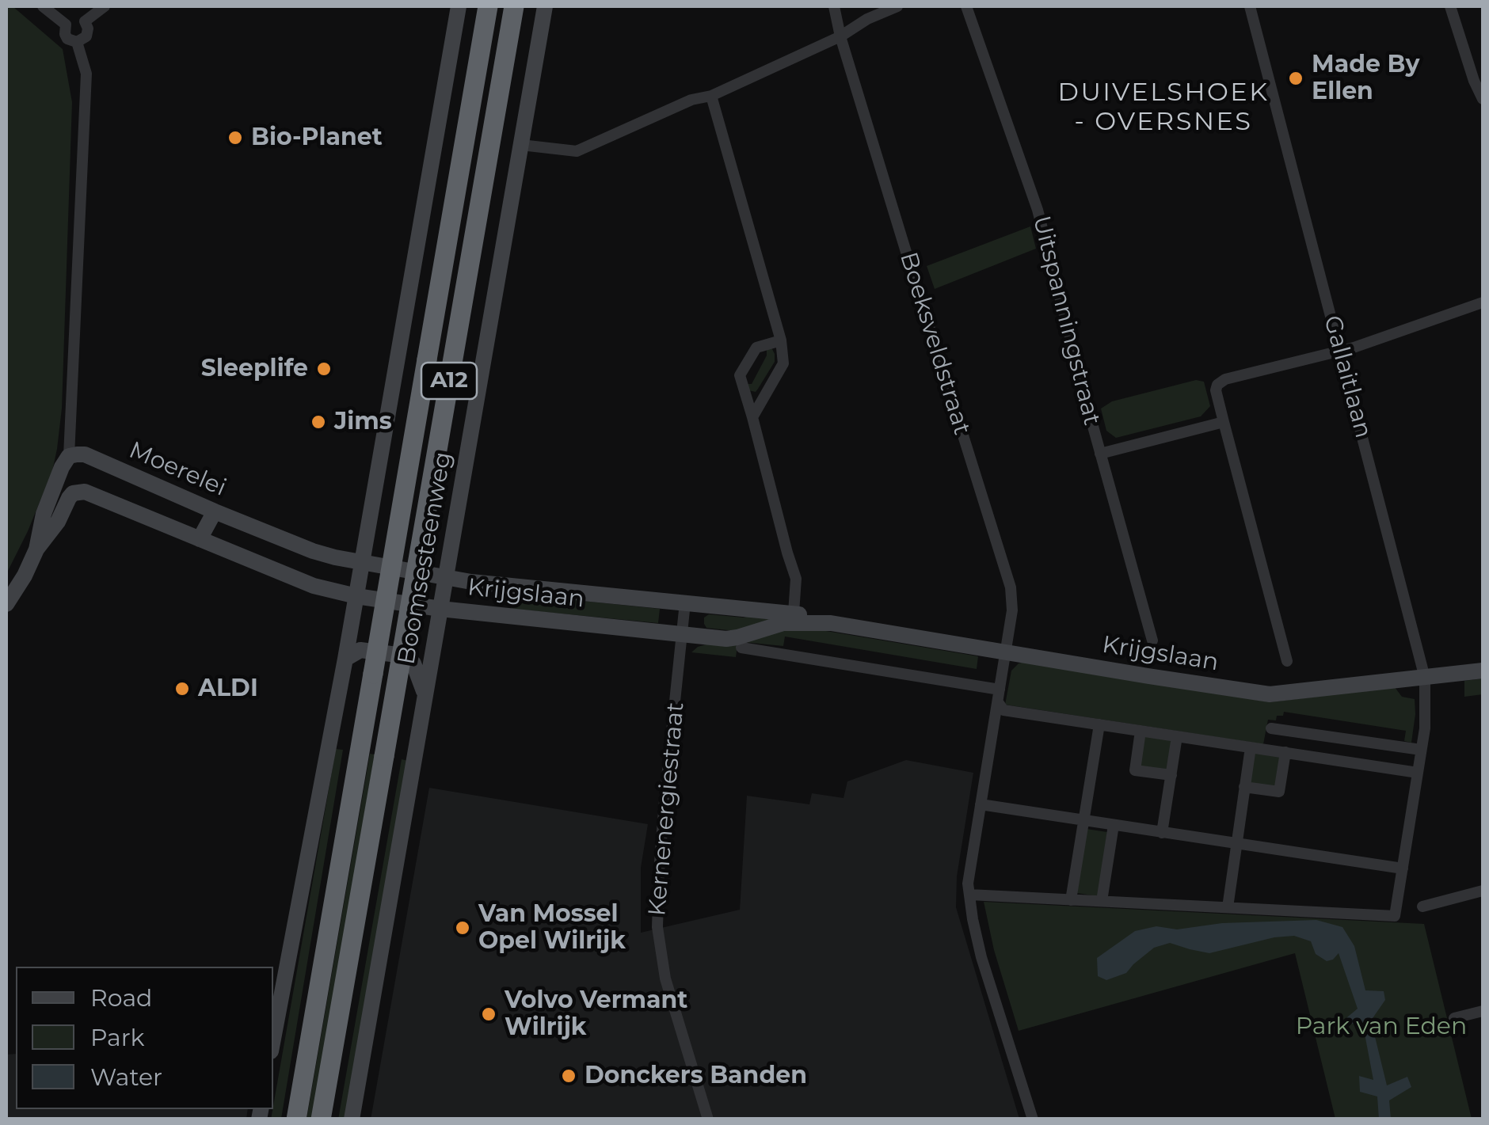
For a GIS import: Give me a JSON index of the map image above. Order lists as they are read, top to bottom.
{
  "streets": {
    "highway": ["A12"],
    "main road": ["Moerelei", "Boomsesteenweg", "Krijgslaan"],
    "street": [
      "Uitspanningstraat",
      "Boeksveldstraat",
      "Gallaitlaan",
      "Kernenergiestraat"
    ]
  },
  "crossings": [
    ["Boeksveldstraat", "Krijgslaan"],
    ["Gallaitlaan", "Krijgslaan"],
    ["Moerelei", "Krijgslaan"],
    ["Boomsesteenweg", "Krijgslaan"],
    ["Krijgslaan", "Kernenergiestraat"]
  ],
  "districts": ["DUIVELSHOEK - OVERSNES"],
  "parks": ["Park van Eden"],
  "places": [
    "Made By Ellen",
    "Bio-Planet",
    "Sleeplife",
    "Jims",
    "ALDI",
    "Van Mossel Opel Wilrijk",
    "Volvo Vermant Wilrijk",
    "Donckers Banden"
  ],
  "legend": ["Road", "Park", "Water"]
}
